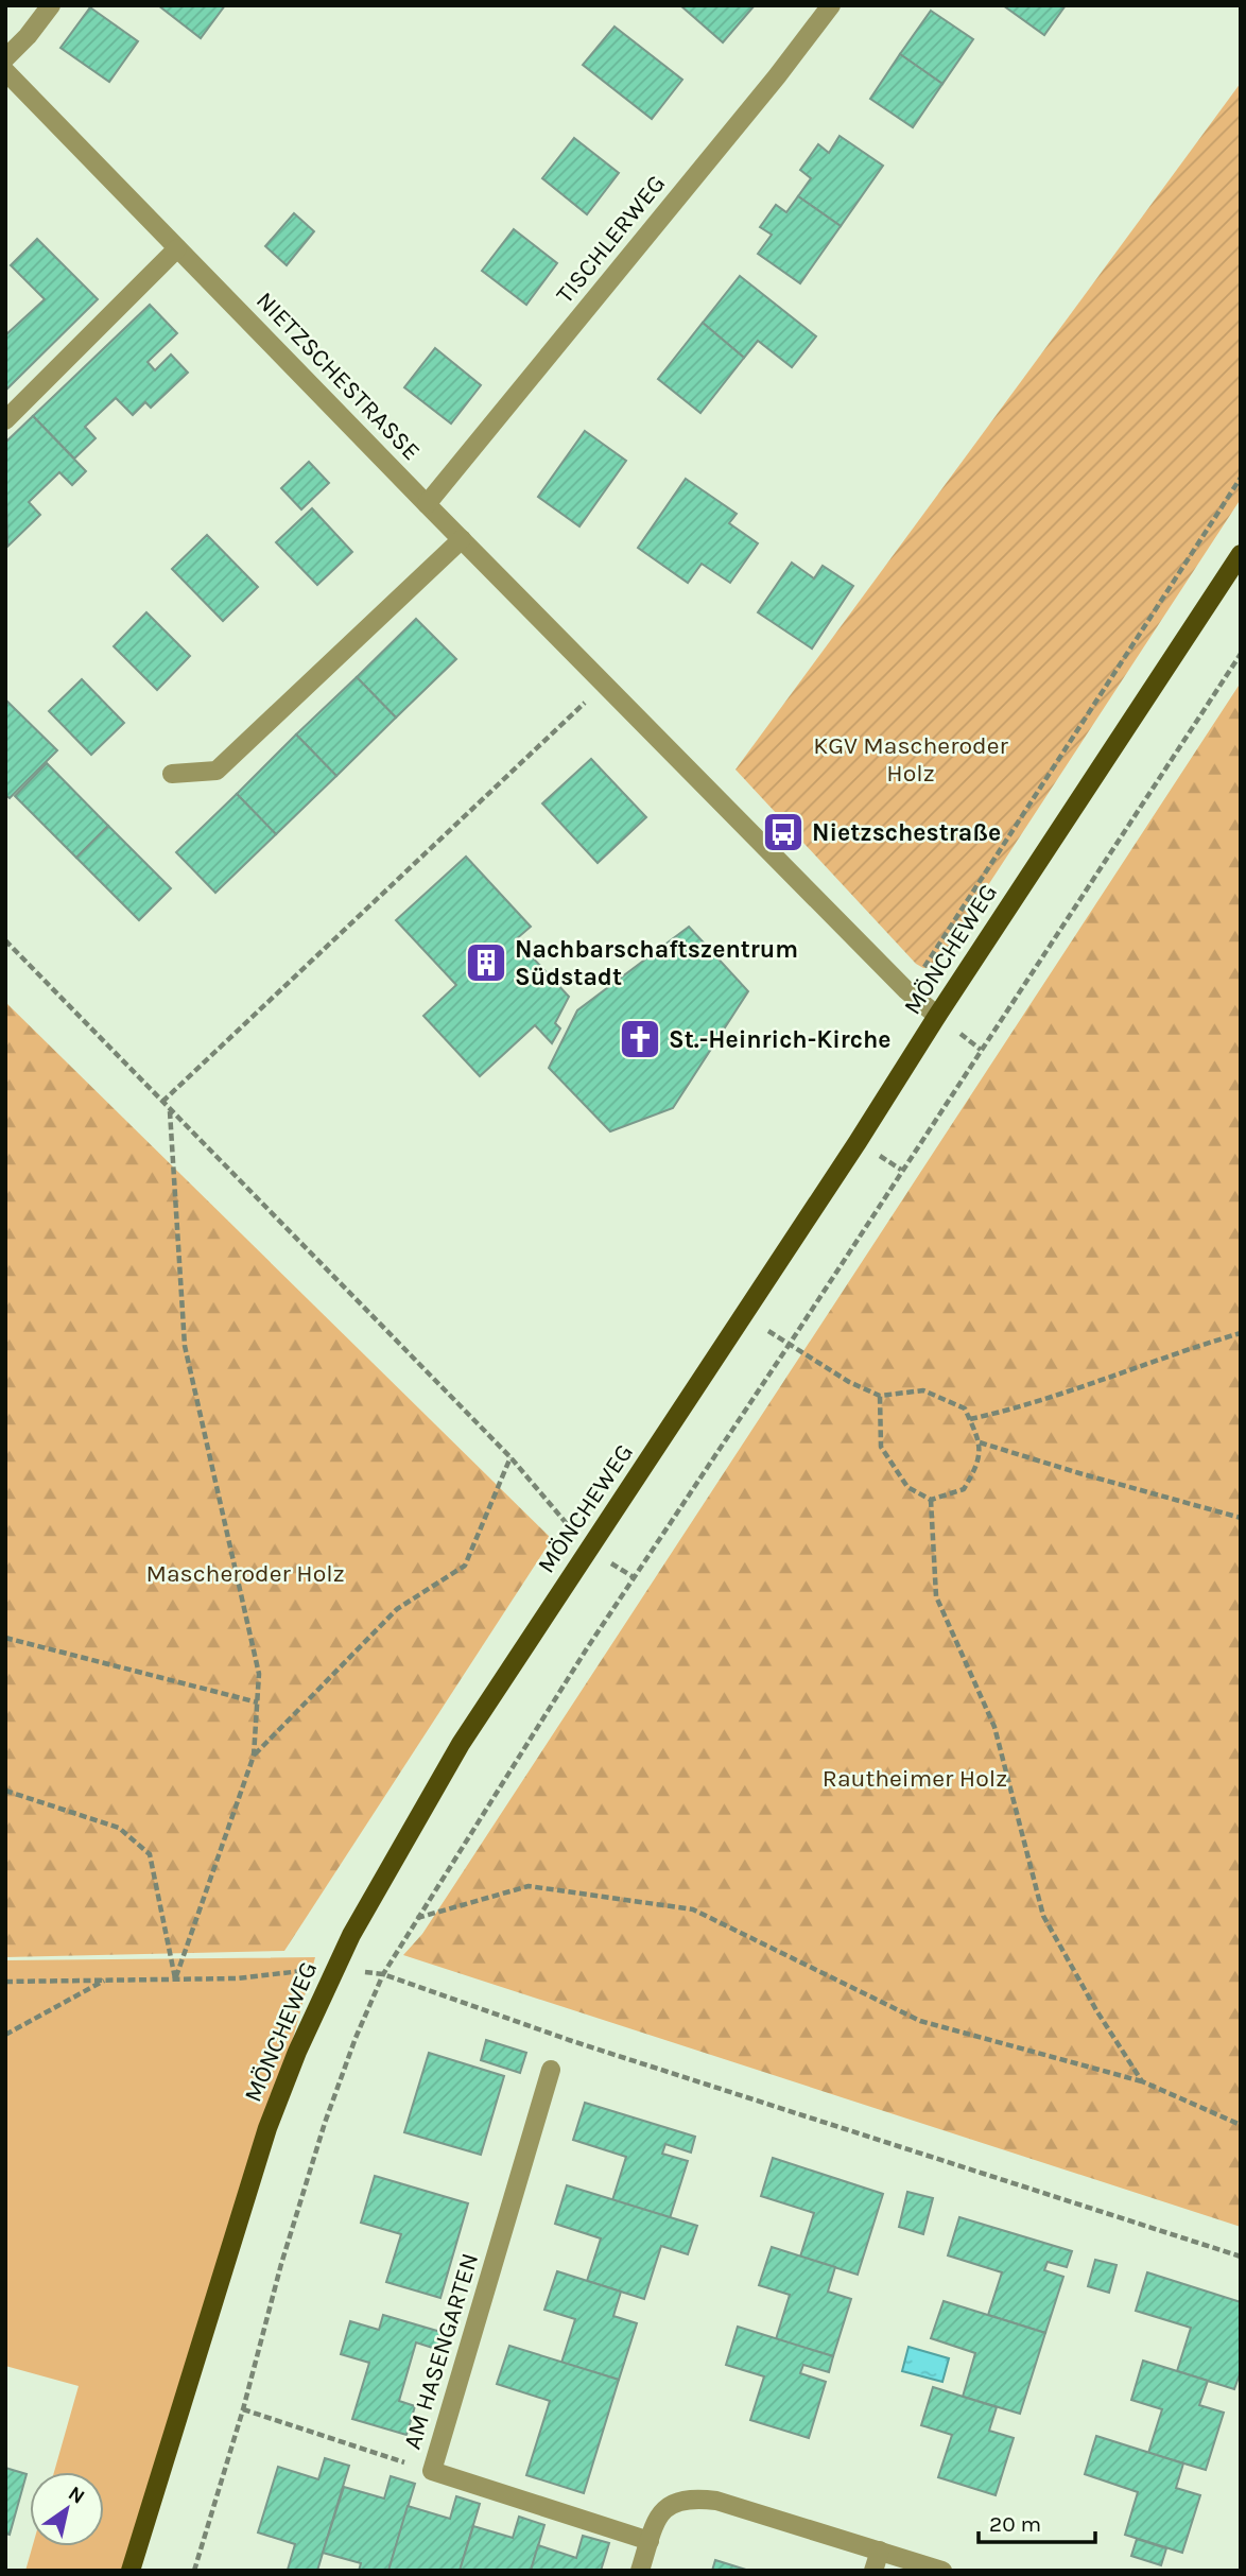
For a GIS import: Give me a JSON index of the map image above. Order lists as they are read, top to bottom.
{
  "streets": {
    "main road": ["MÖNCHEWEG"],
    "street": ["TISCHLERWEG", "NIETZSCHESTRASSE", "AM HASENGARTEN"]
  },
  "crossings": [
    ["TISCHLERWEG", "NIETZSCHESTRASSE"],
    ["NIETZSCHESTRASSE", "MÖNCHEWEG"]
  ],
  "parks": ["KGV Mascheroder Holz", "Mascheroder Holz", "Rautheimer Holz"],
  "places": {
    "bus stop": ["Nietzschestraße"],
    "building": ["Nachbarschaftszentrum Südstadt"],
    "church": ["St.-Heinrich-Kirche"]
  },
  "scale_bar": "20 m",
  "north": "top right"
}
